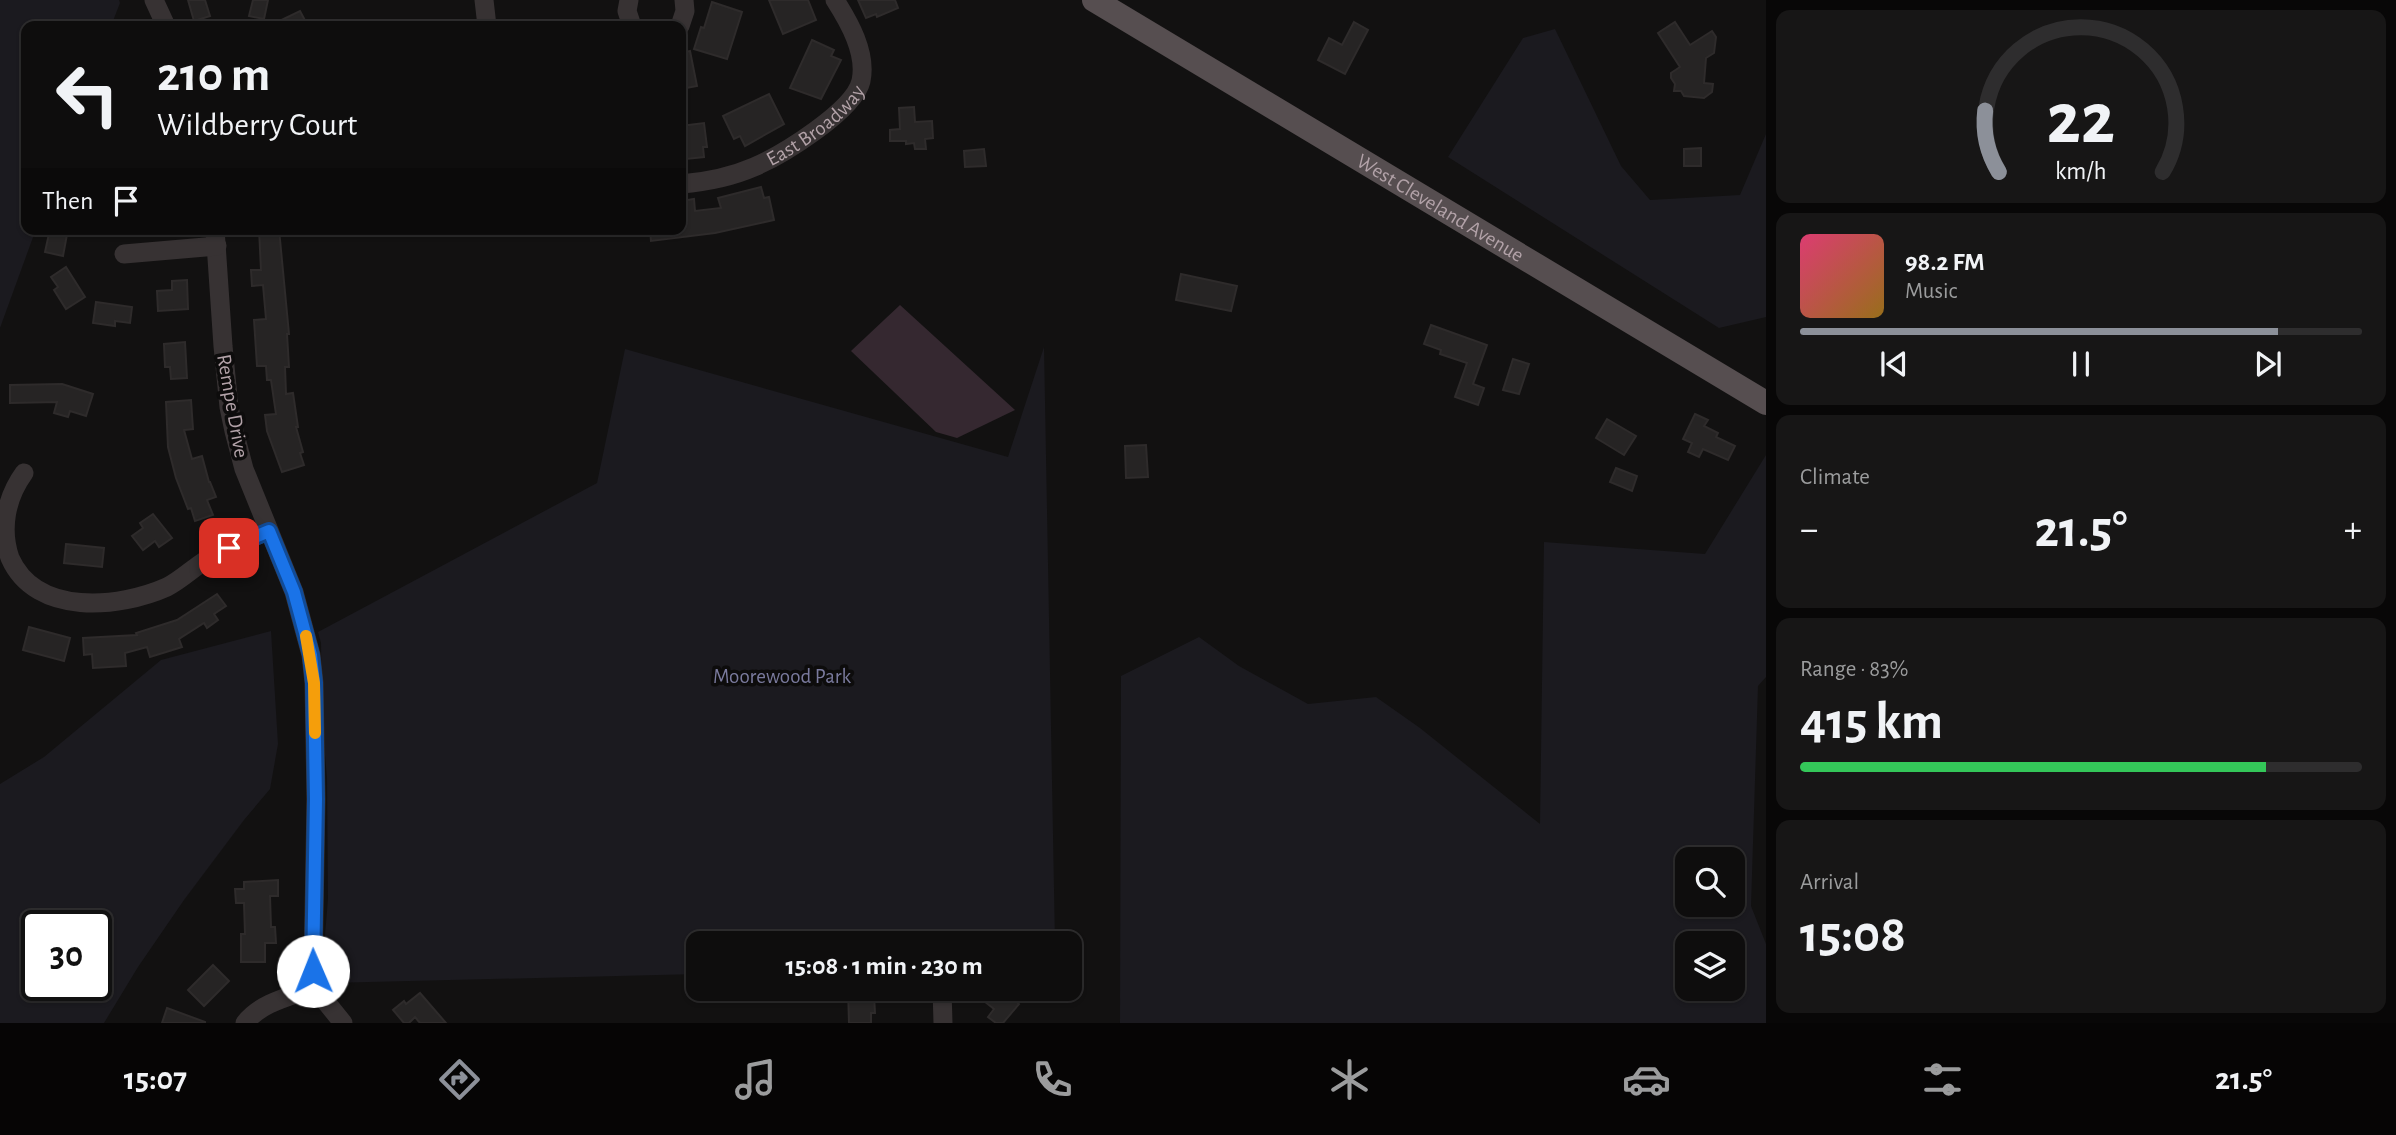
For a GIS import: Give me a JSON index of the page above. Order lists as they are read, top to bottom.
{
  "streets": {
    "main road": ["West Cleveland Avenue"],
    "street": ["East Broadway", "Rempe Drive"]
  },
  "parks": ["Moorewood Park"],
  "page": {
    "turn": ["210 m", "Wildberry Court"],
    "then": "Then",
    "song": ["98.2 FM", "Music"],
    "tile": [
      "Climate",
      ["Range · 83%", "415 km"],
      ["Arrival", "15:08"]
    ],
    "heat": ["−", "21.5°", "+"],
    "limit": "30",
    "trip": "15:08 · 1 min · 230 m",
    "tabs": ["15:07", "21.5°"],
    "gauge": ["22", "km/h"]
  }
}
